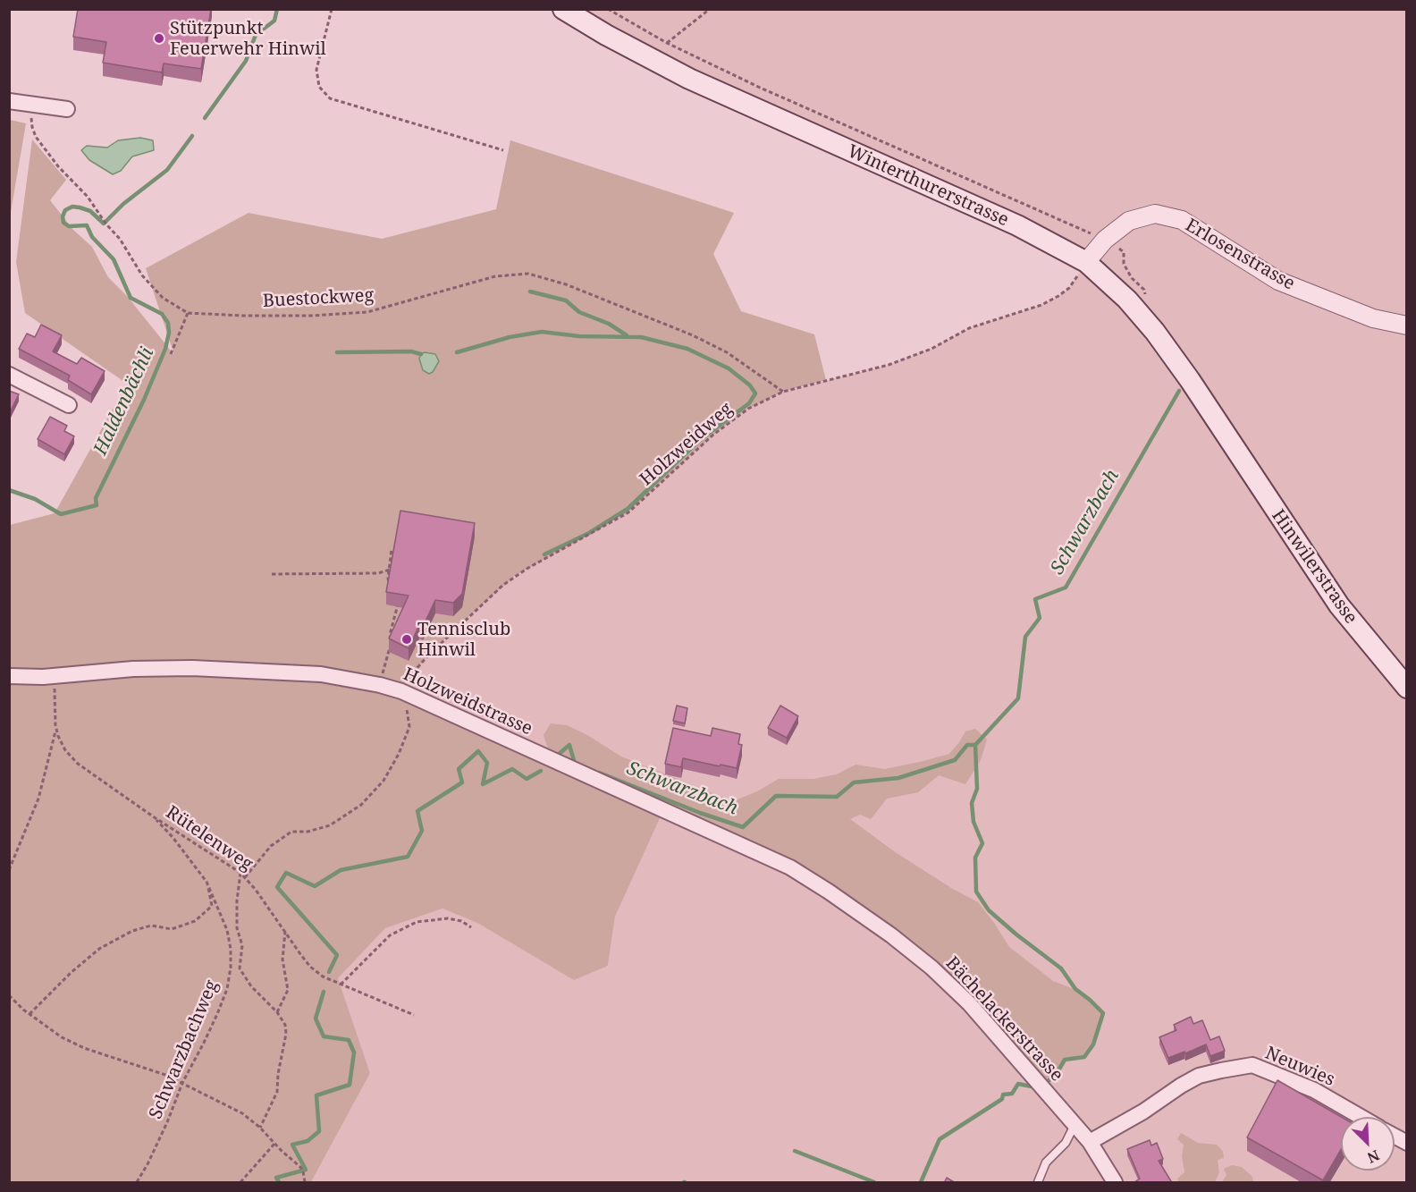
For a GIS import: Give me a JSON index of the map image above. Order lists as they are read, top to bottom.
{
  "streets": {
    "main road": ["Winterthurerstrasse", "Hinwilerstrasse"],
    "street": [
      "Erlosenstrasse",
      "Holzweidstrasse",
      "Bächelackerstrasse",
      "Neuwies"
    ],
    "path": [
      "Buestockweg",
      "Holzweidweg",
      "Rütelenweg",
      "Schwarzbachweg"
    ]
  },
  "crossings": [
    ["Winterthurerstrasse", "Erlosenstrasse"],
    ["Winterthurerstrasse", "Holzweidweg"],
    ["Winterthurerstrasse", "Hinwilerstrasse"],
    ["Erlosenstrasse", "Holzweidweg"],
    ["Buestockweg", "Holzweidweg"],
    ["Holzweidweg", "Holzweidstrasse"],
    ["Holzweidstrasse", "Rütelenweg"],
    ["Holzweidstrasse", "Bächelackerstrasse"],
    ["Rütelenweg", "Schwarzbachweg"],
    ["Bächelackerstrasse", "Neuwies"]
  ],
  "water": ["Haldenbächli", "Schwarzbach"],
  "places": ["Stützpunkt Feuerwehr Hinwil", "Tennisclub Hinwil"],
  "north": "bottom right"
}
